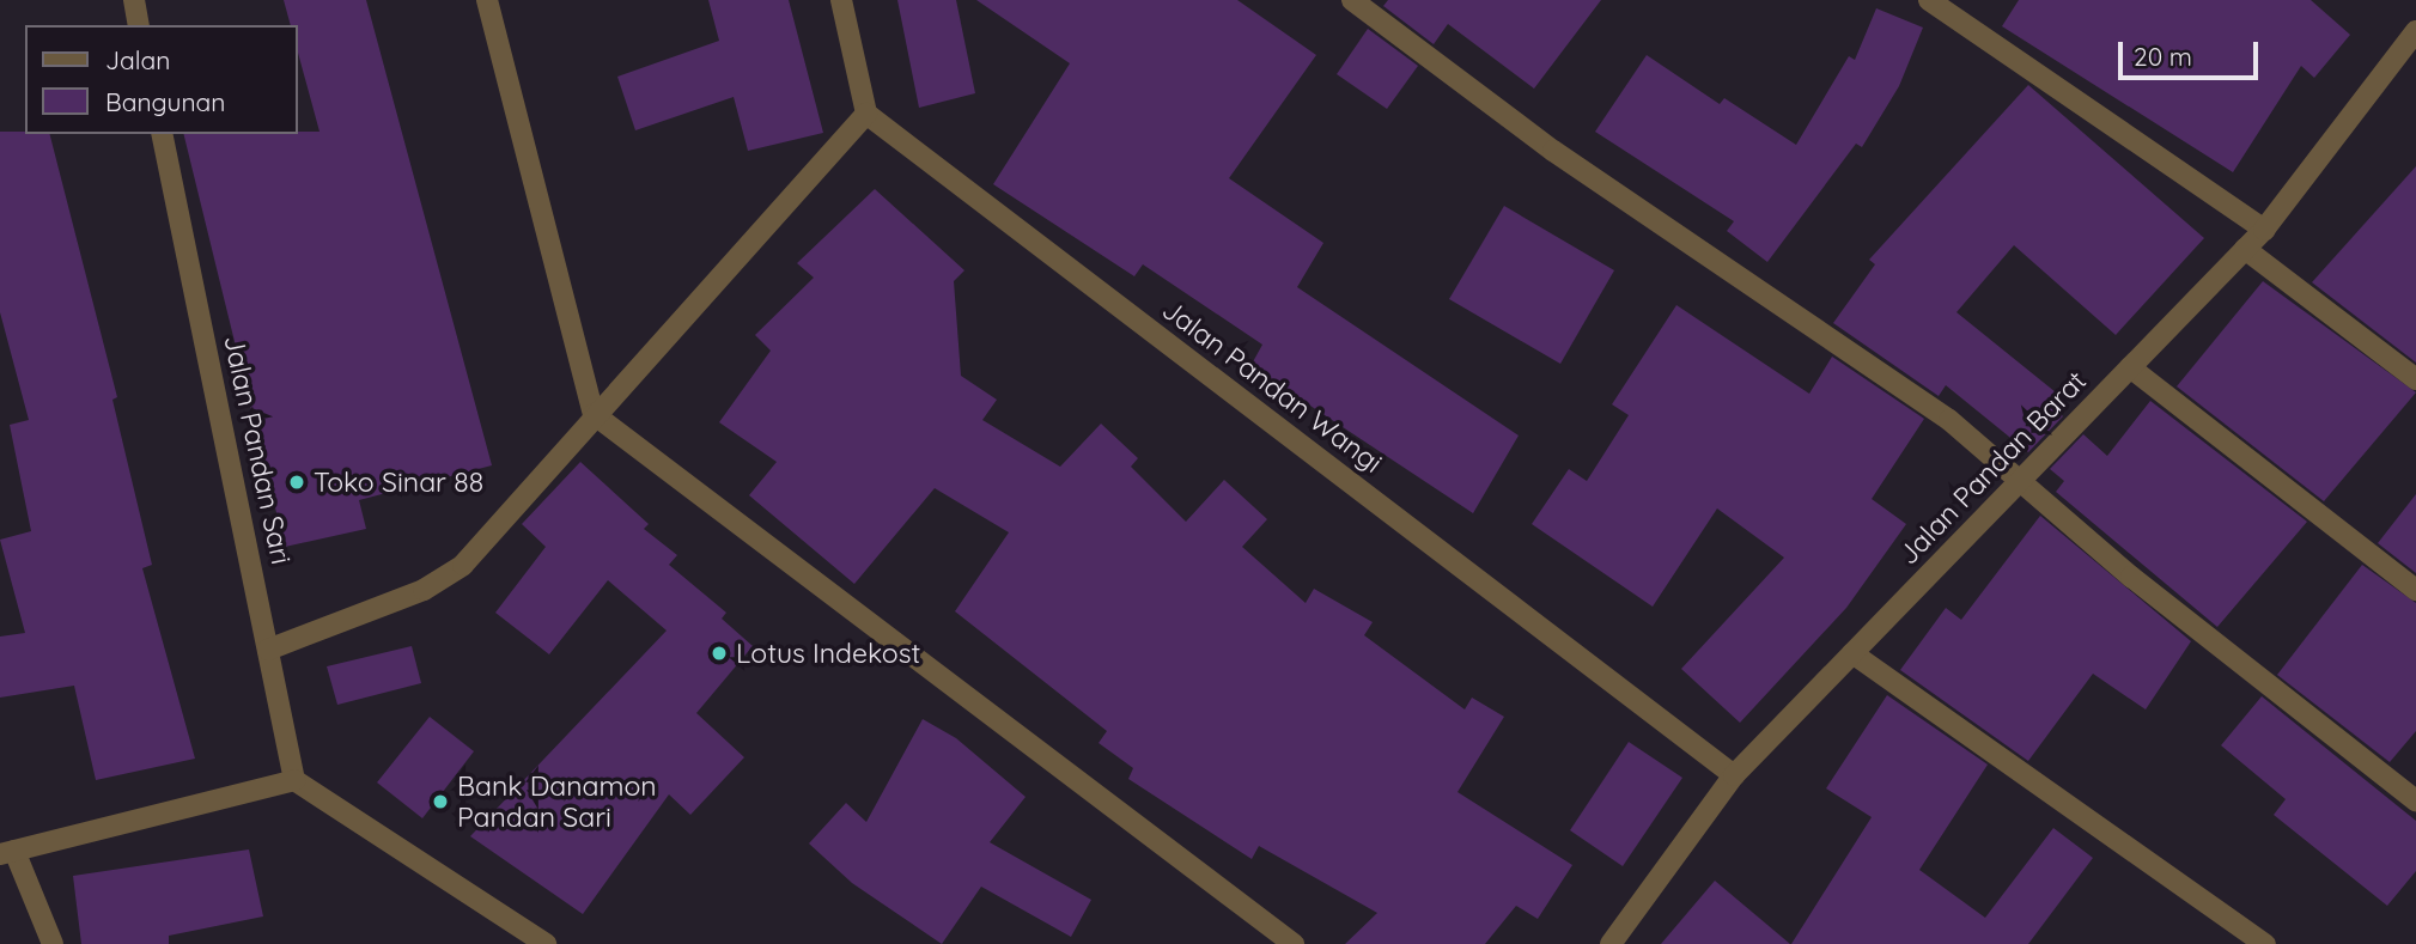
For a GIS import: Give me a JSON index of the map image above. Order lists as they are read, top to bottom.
{
  "streets": {
    "street": ["Jalan Pandan Wangi", "Jalan Pandan Sari", "Jalan Pandan Barat"]
  },
  "crossings": [
    ["Jalan Pandan Wangi", "Jalan Pandan Barat"]
  ],
  "places": ["Toko Sinar 88", "Lotus Indekost", "Bank Danamon Pandan Sari"],
  "legend": ["Jalan", "Bangunan"],
  "scale_bar": "20 m"
}
